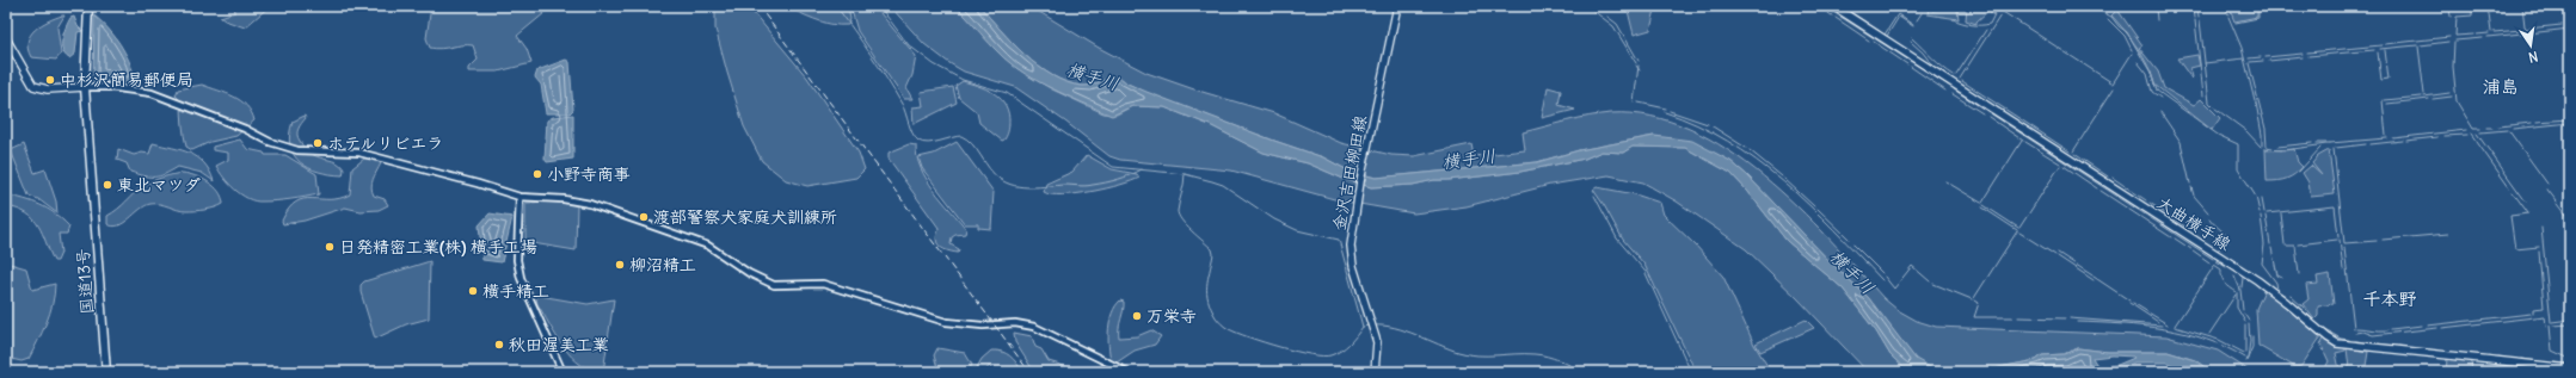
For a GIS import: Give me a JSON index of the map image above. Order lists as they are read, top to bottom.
{
  "streets": {
    "highway": ["国道13号"],
    "main road": ["金沢吉田柳田線", "大曲横手線"]
  },
  "districts": ["浦島", "千本野"],
  "water": ["横手川"],
  "places": [
    "中杉沢簡易郵便局",
    "ホテルリビエラ",
    "小野寺商事",
    "東北マツダ",
    "渡部警察犬家庭犬訓練所",
    "日発精密工業(株) 横手工場",
    "柳沼精工",
    "横手精工",
    "万栄寺",
    "秋田渥美工業"
  ],
  "north": "bottom"
}
